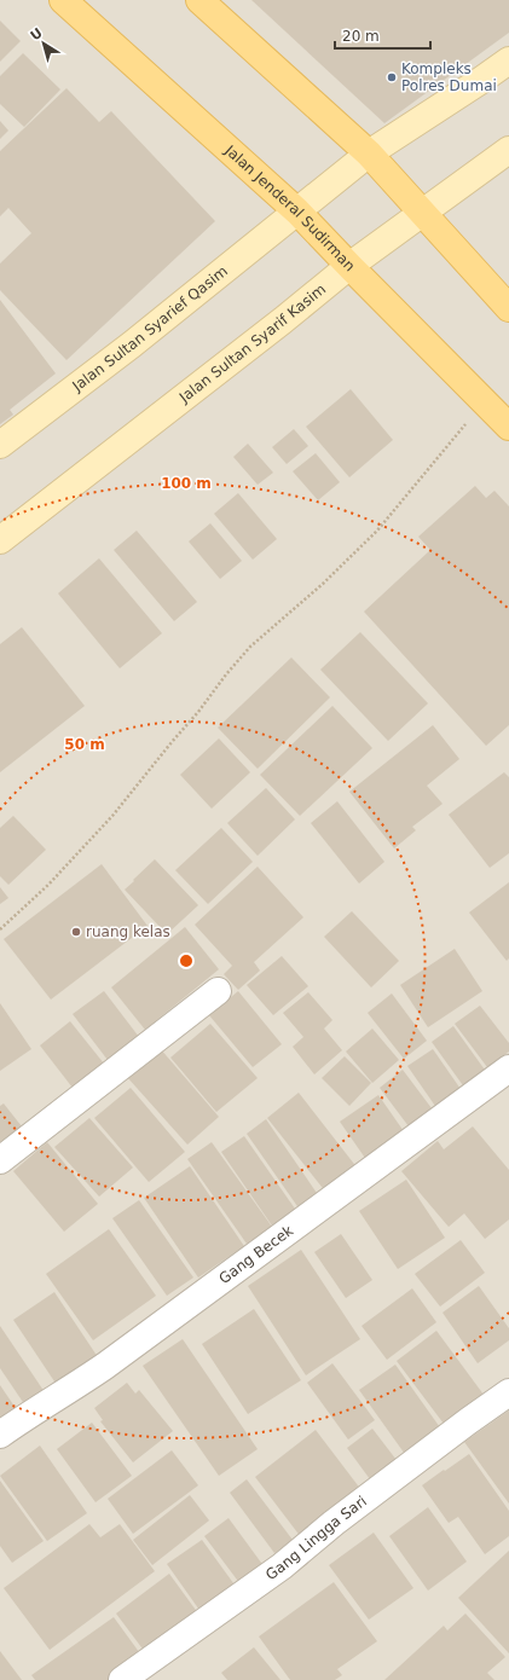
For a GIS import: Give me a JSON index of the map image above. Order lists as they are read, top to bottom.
{
  "streets": {
    "main road": ["Jalan Jenderal Sudirman"],
    "street": [
      "Jalan Sultan Syarief Qasim",
      "Jalan Sultan Syarif Kasim",
      "Gang Becek",
      "Gang Lingga Sari"
    ]
  },
  "crossings": [
    ["Jalan Jenderal Sudirman", "Jalan Sultan Syarief Qasim"],
    ["Jalan Jenderal Sudirman", "Jalan Sultan Syarif Kasim"]
  ],
  "places": ["Kompleks Polres Dumai", "ruang kelas"],
  "scale_bar": "20 m",
  "north": "top left",
  "rings": ["100 m", "50 m"]
}
